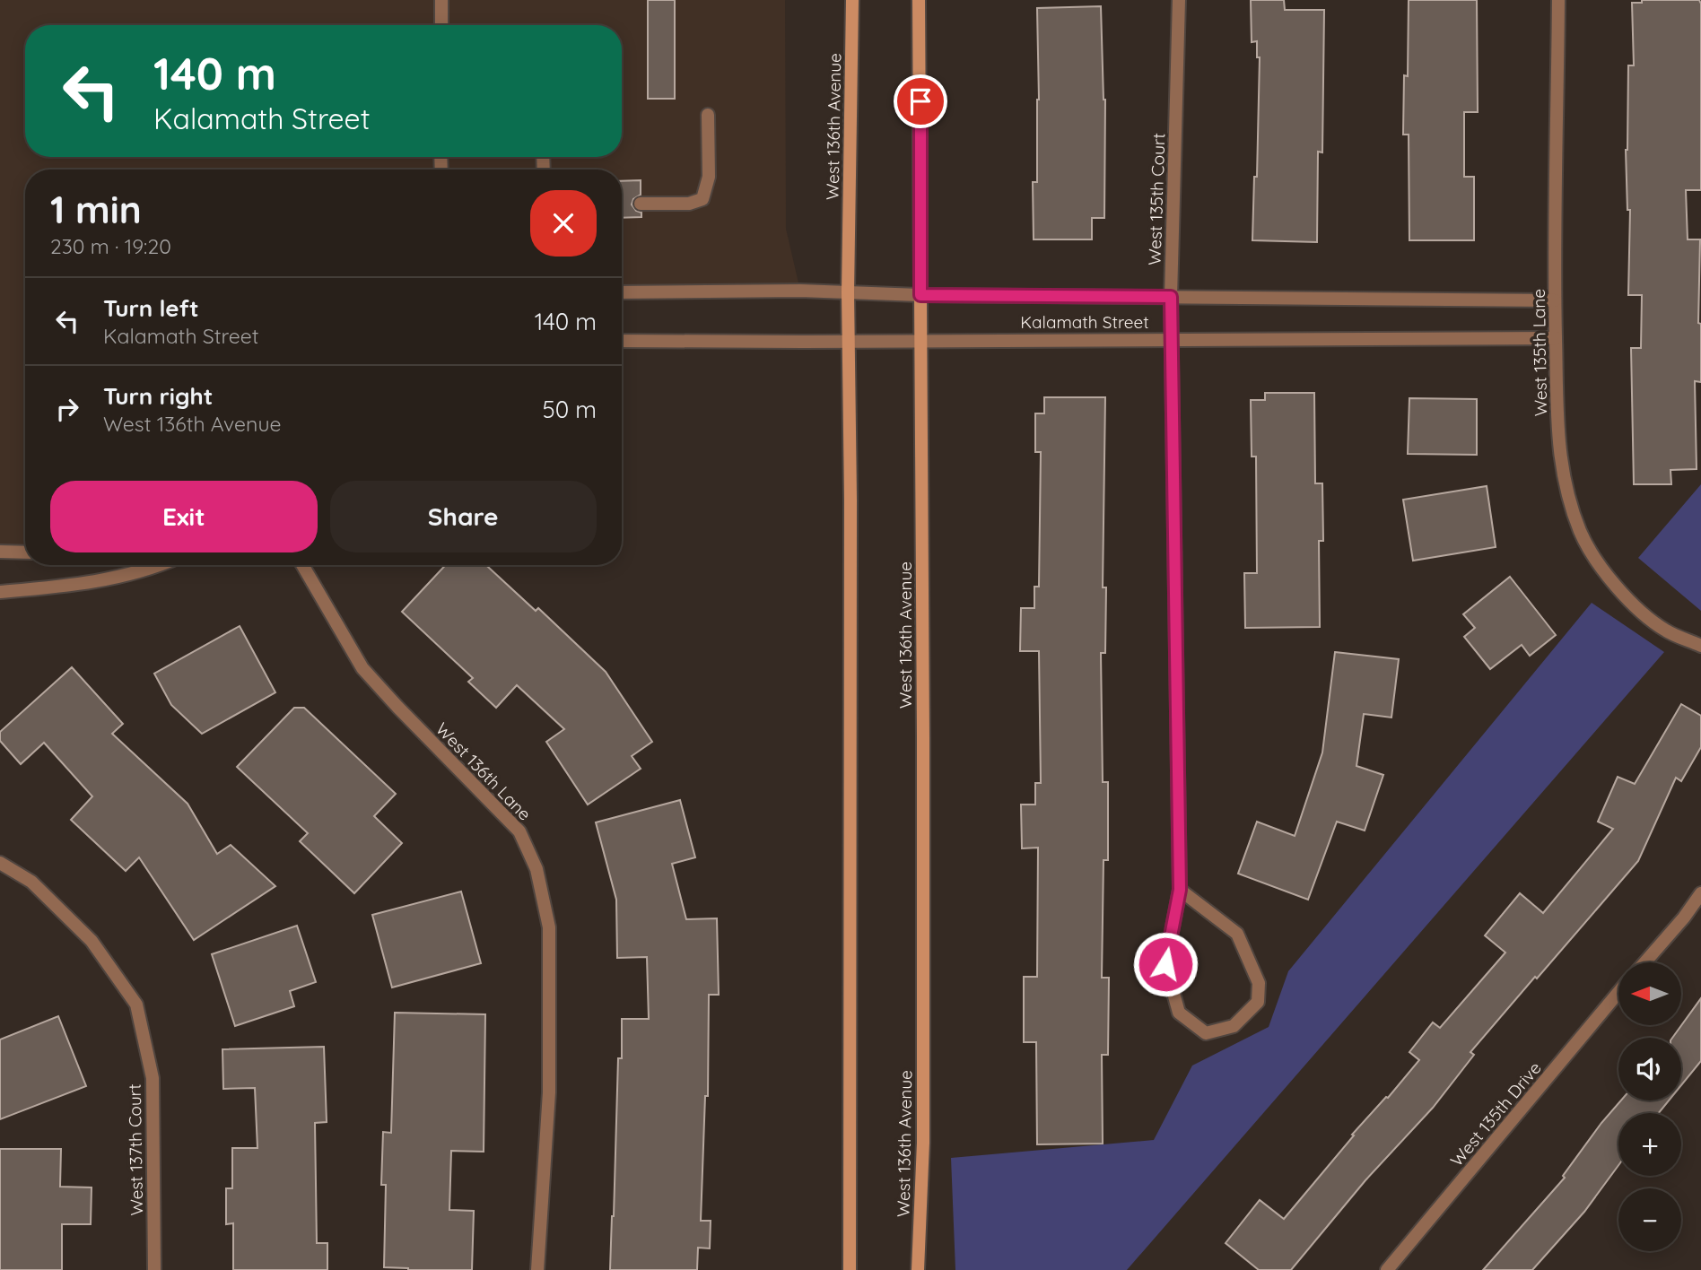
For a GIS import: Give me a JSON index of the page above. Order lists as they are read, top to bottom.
{
  "streets": {
    "main road": ["West 136th Avenue"],
    "street": [
      "West 135th Court",
      "Kalamath Street",
      "West 135th Lane",
      "West 136th Lane",
      "West 135th Drive",
      "West 137th Court"
    ]
  },
  "crossings": [
    ["West 136th Avenue", "Kalamath Street"],
    ["West 135th Court", "Kalamath Street"],
    ["Kalamath Street", "West 135th Lane"]
  ],
  "north": "left",
  "page": {
    "turn": ["140 m", "Kalamath Street"],
    "heading": ["1 min", "230 m · 19:20"],
    "list": [
      {
        "name": "Turn left",
        "note": "Kalamath Street",
        "value": "140 m"
      },
      {
        "name": "Turn right",
        "note": "West 136th Avenue",
        "value": "50 m"
      }
    ],
    "buttons": ["Exit", "Share"],
    "map_buttons": ["+", "−"]
  }
}
